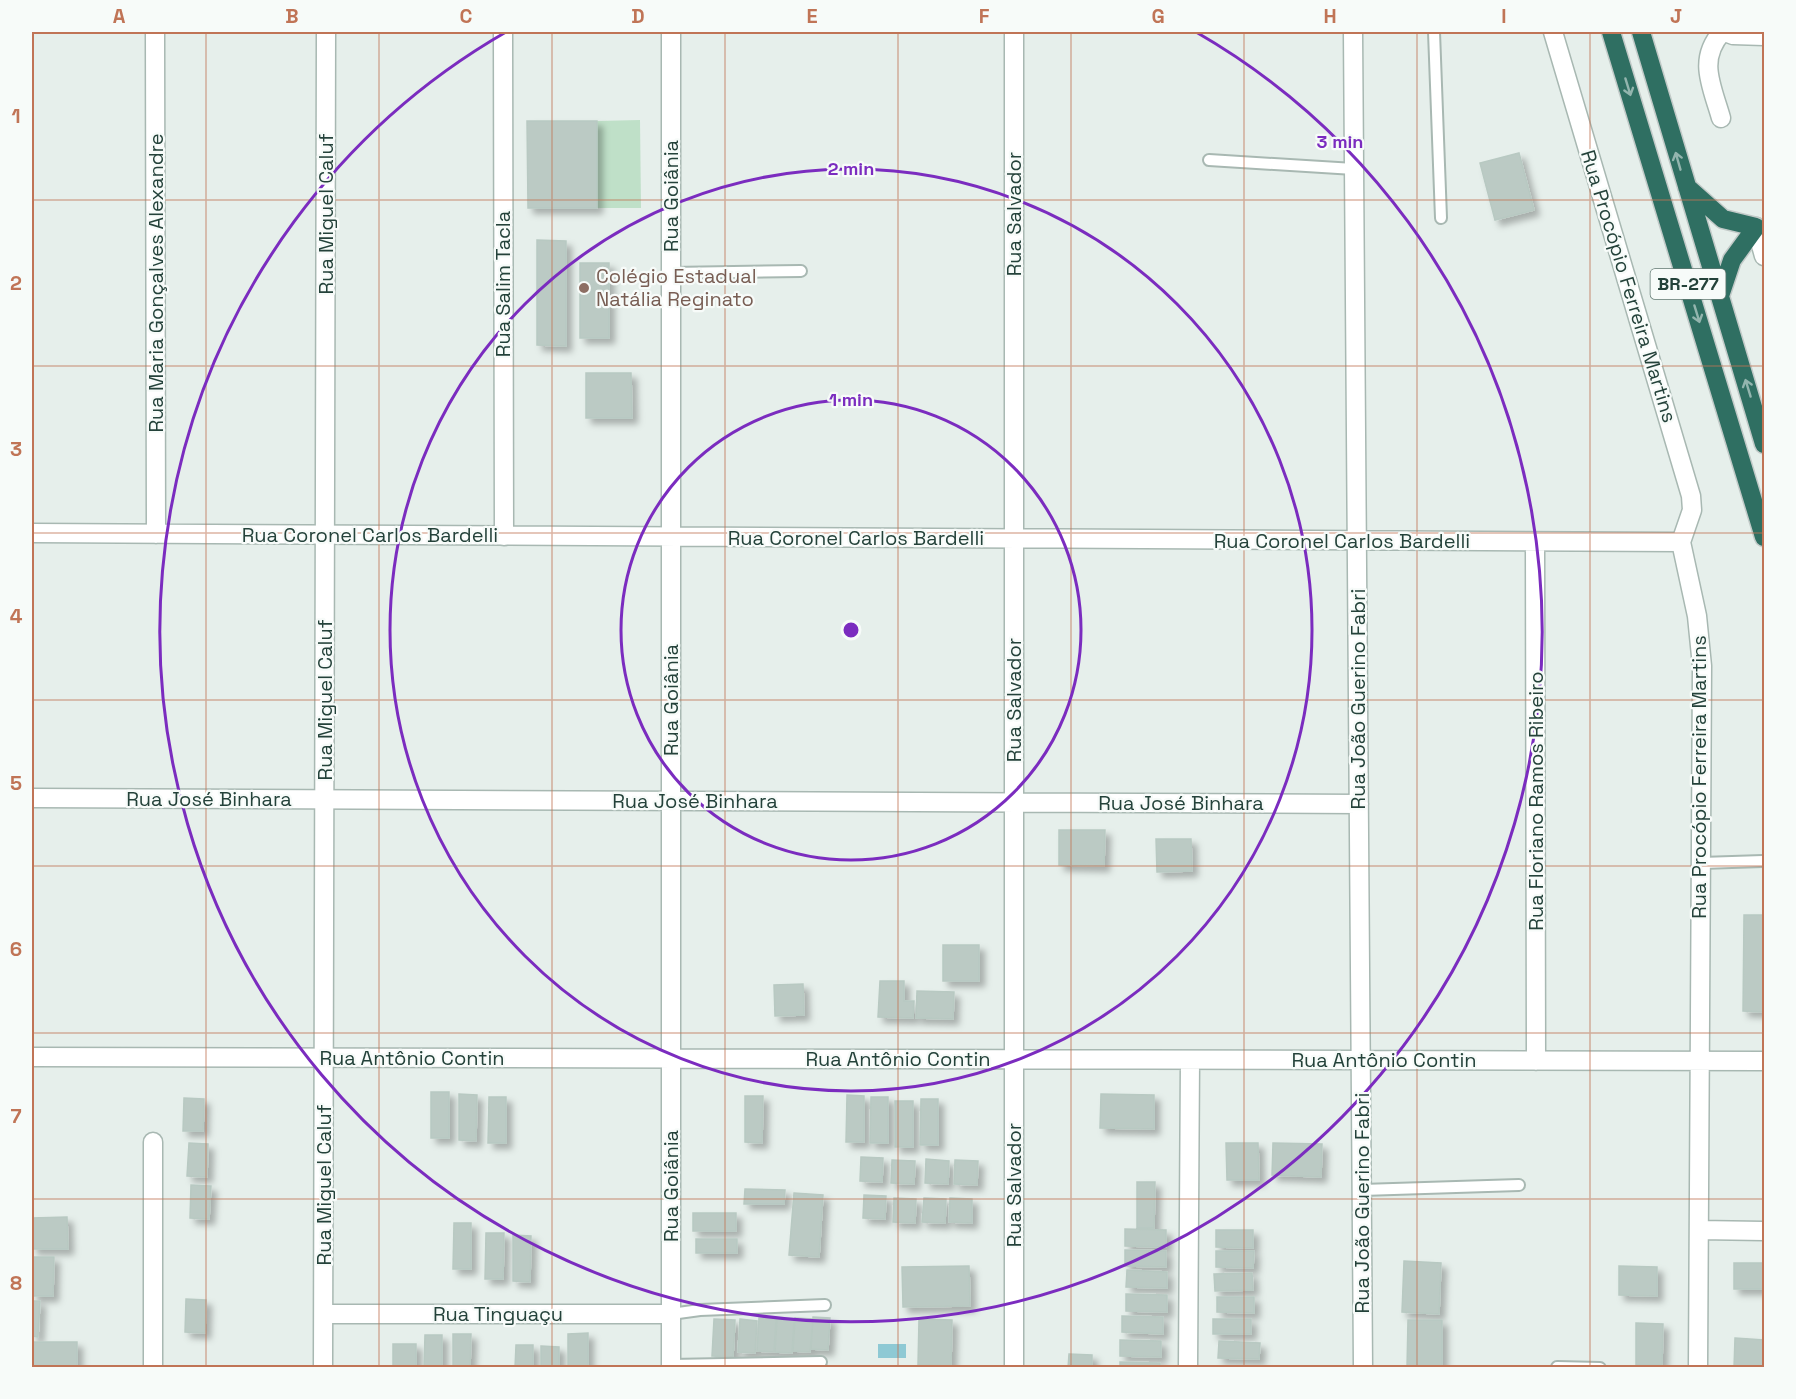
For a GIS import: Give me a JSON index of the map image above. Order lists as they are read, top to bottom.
{
  "streets": {
    "highway": ["BR-277"],
    "street": [
      "Rua Goiânia",
      "Rua Miguel Caluf",
      "Rua Salvador",
      "Rua Maria Gonçalves Alexandre",
      "Rua Salim Tacla",
      "Rua Procópio Ferreira Martins",
      "Rua Coronel Carlos Bardelli",
      "Rua João Guerino Fabri",
      "Rua José Binhara",
      "Rua Floriano Ramos Ribeiro",
      "Rua Antônio Contin",
      "Rua Tinguaçu"
    ]
  },
  "crossings": [
    ["Rua Goiânia", "Rua Coronel Carlos Bardelli"],
    ["Rua Goiânia", "Rua José Binhara"],
    ["Rua Goiânia", "Rua Antônio Contin"],
    ["Rua Goiânia", "Rua Tinguaçu"],
    ["Rua Miguel Caluf", "Rua Coronel Carlos Bardelli"],
    ["Rua Miguel Caluf", "Rua José Binhara"],
    ["Rua Miguel Caluf", "Rua Antônio Contin"],
    ["Rua Miguel Caluf", "Rua Tinguaçu"],
    ["Rua Salvador", "Rua Coronel Carlos Bardelli"],
    ["Rua Salvador", "Rua José Binhara"],
    ["Rua Salvador", "Rua Antônio Contin"],
    ["Rua Maria Gonçalves Alexandre", "Rua Coronel Carlos Bardelli"],
    ["Rua Salim Tacla", "Rua Coronel Carlos Bardelli"],
    ["Rua Procópio Ferreira Martins", "Rua Coronel Carlos Bardelli"],
    ["Rua Procópio Ferreira Martins", "Rua Antônio Contin"],
    ["Rua Coronel Carlos Bardelli", "Rua João Guerino Fabri"],
    ["Rua Coronel Carlos Bardelli", "Rua Floriano Ramos Ribeiro"],
    ["Rua João Guerino Fabri", "Rua José Binhara"],
    ["Rua João Guerino Fabri", "Rua Antônio Contin"],
    ["Rua Floriano Ramos Ribeiro", "Rua Antônio Contin"]
  ],
  "places": ["Colégio Estadual Natália Reginato"],
  "grid": {
    "columns": [
      "A",
      "B",
      "C",
      "D",
      "E",
      "F",
      "G",
      "H",
      "I",
      "J"
    ],
    "rows": [
      "1",
      "2",
      "3",
      "4",
      "5",
      "6",
      "7",
      "8"
    ]
  },
  "rings": ["3 min", "2 min", "1 min"]
}
